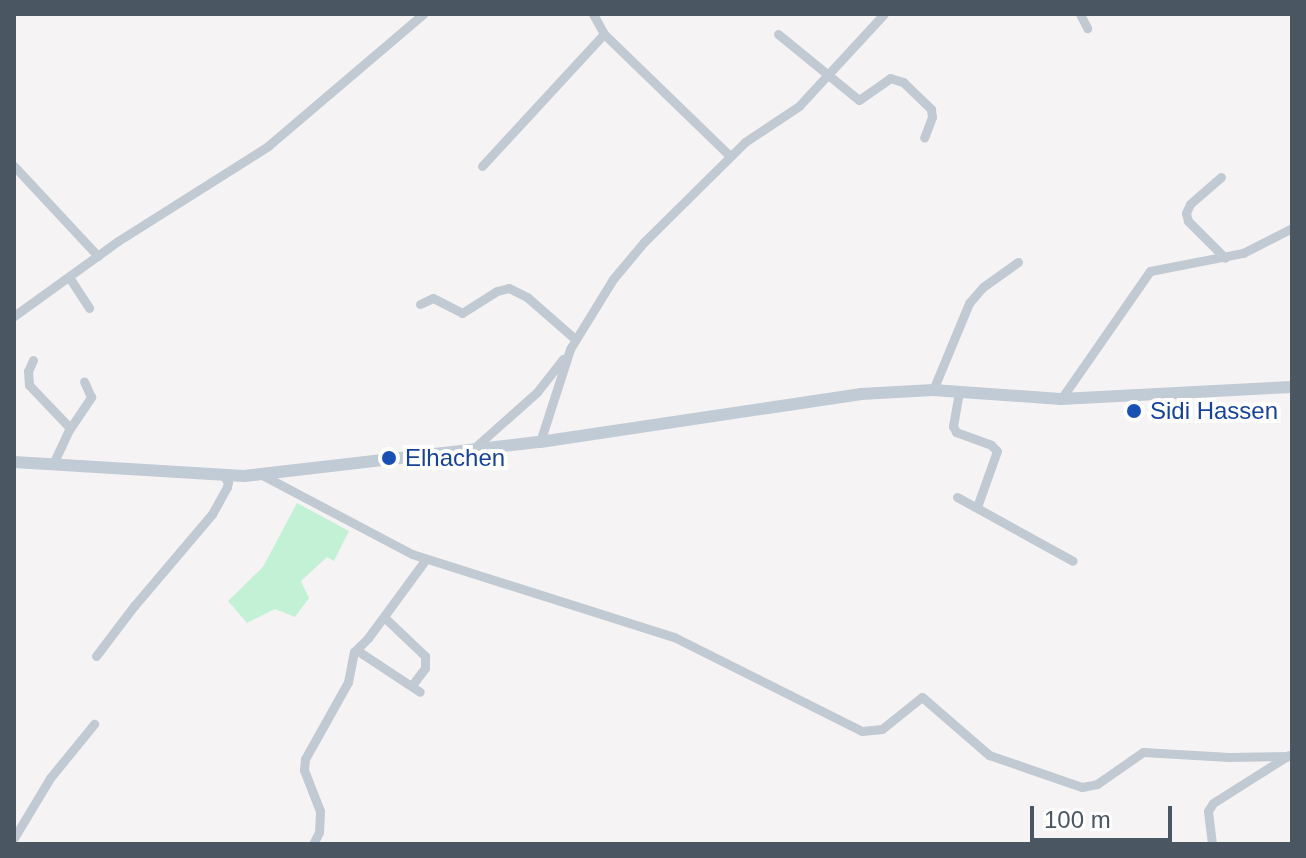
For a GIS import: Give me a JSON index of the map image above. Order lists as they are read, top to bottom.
{
  "places": ["Sidi Hassen", "Elhachen"],
  "scale_bar": "100 m"
}
